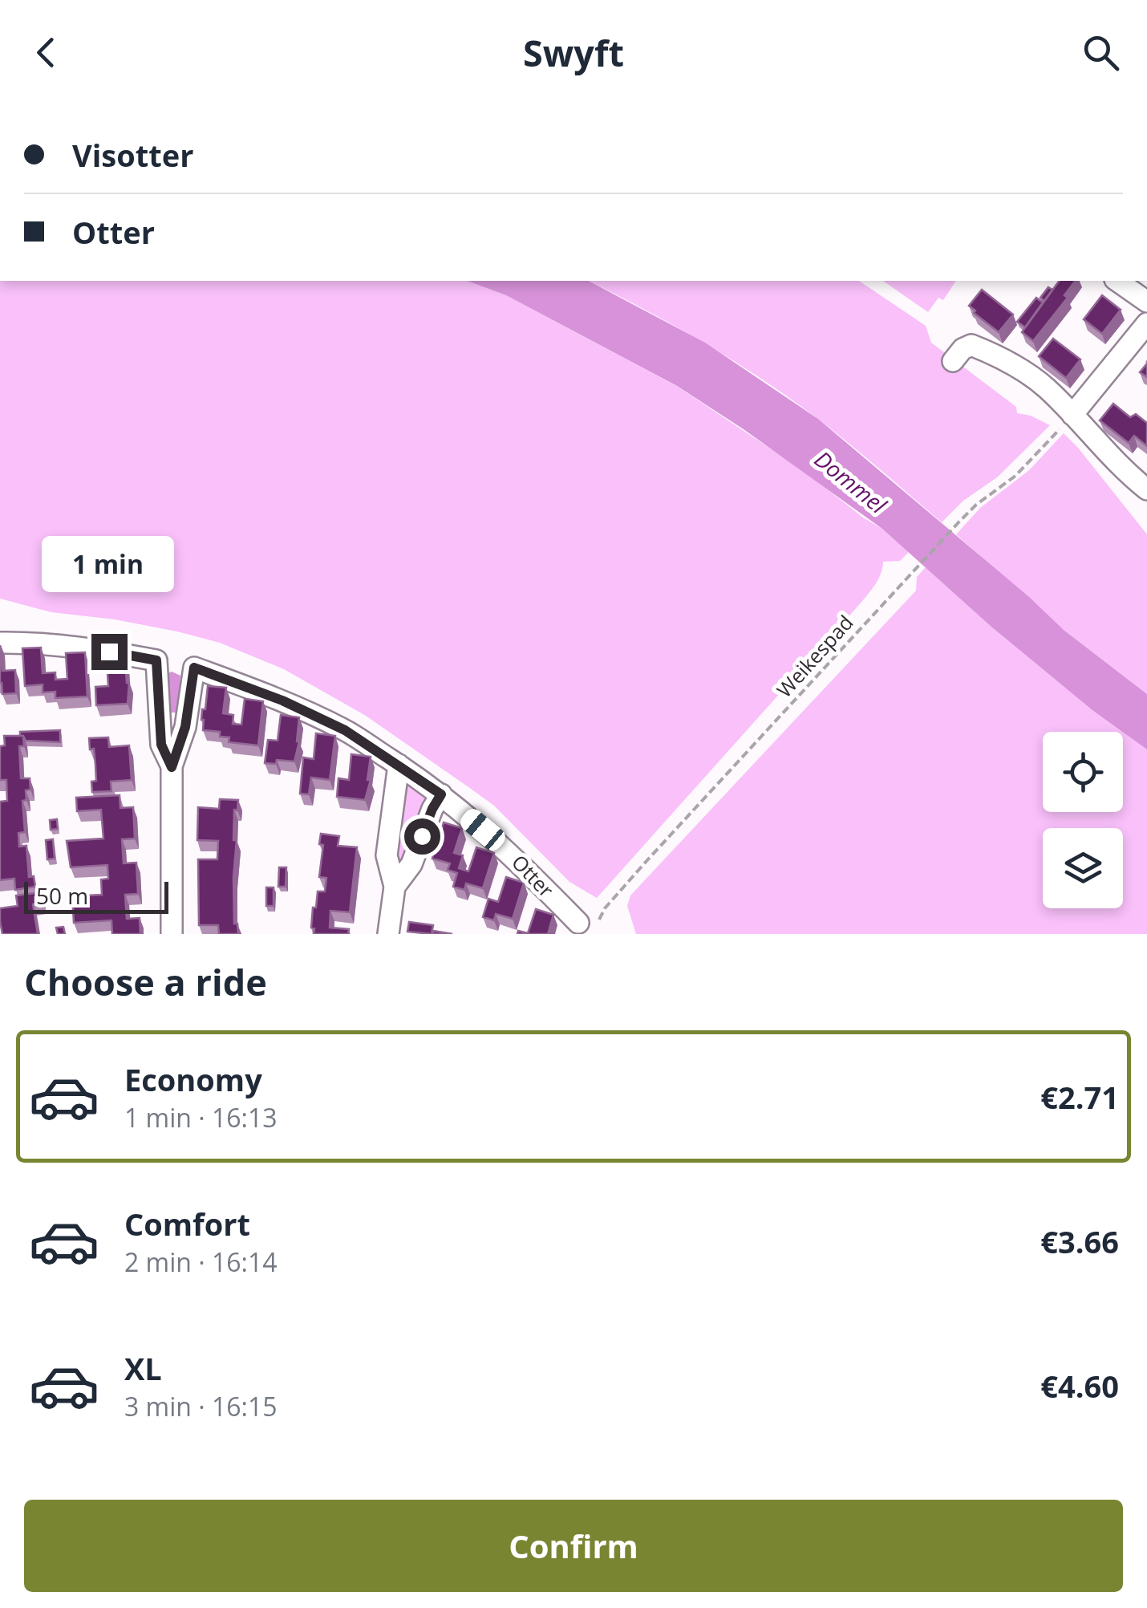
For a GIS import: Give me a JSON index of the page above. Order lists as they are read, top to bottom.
{
  "streets": {
    "street": ["Otter"],
    "path": ["Weikespad"]
  },
  "water": ["Dommel"],
  "scale_bar": "50 m",
  "page": {
    "header": "Swyft",
    "banner": ["Visotter", "Otter"],
    "bubble": "1 min",
    "scale": "50 m",
    "heading": "Choose a ride",
    "list": [
      {
        "name": "Economy",
        "note": "1 min · 16:13",
        "value": "€2.71"
      },
      {
        "name": "Comfort",
        "note": "2 min · 16:14",
        "value": "€3.66"
      },
      {
        "name": "XL",
        "note": "3 min · 16:15",
        "value": "€4.60"
      }
    ],
    "buttons": "Confirm"
  }
}
